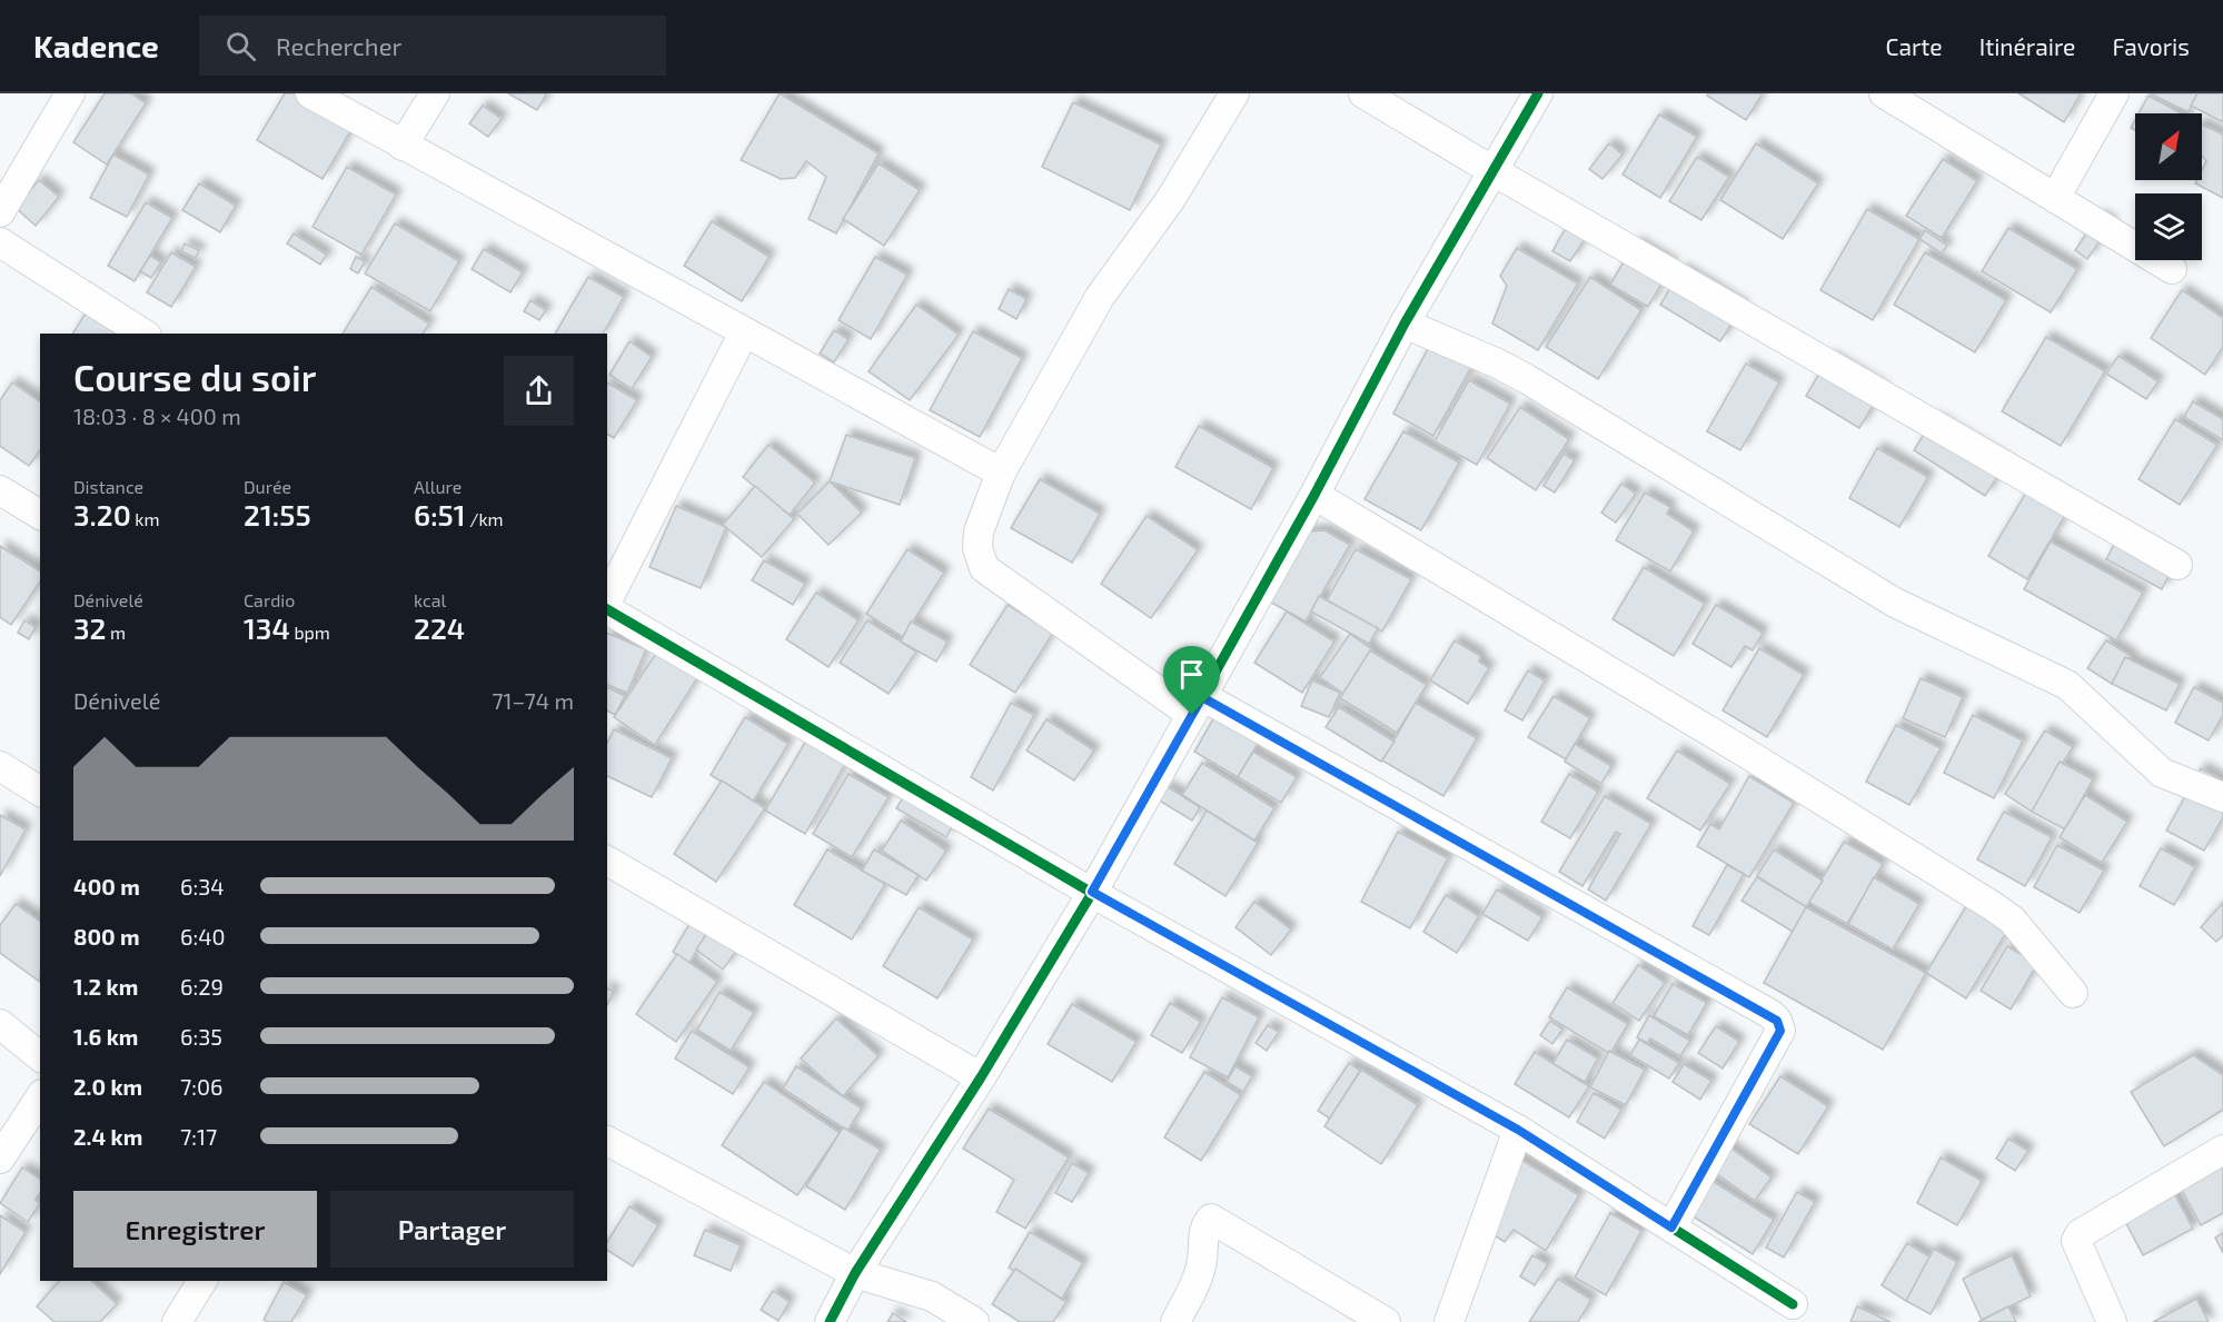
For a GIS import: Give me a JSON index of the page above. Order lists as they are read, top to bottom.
{
  "north": "top right",
  "page": {
    "header": "Kadence",
    "search": "Rechercher",
    "nav": ["Carte", "Itinéraire", "Favoris"],
    "heading": ["Course du soir", "18:03 · 8 × 400 m"],
    "stats": [
      ["Distance", "3.20 km"],
      ["Durée", "21:55"],
      ["Allure", "6:51 /km"],
      ["Dénivelé", "32 m"],
      ["Cardio", "134 bpm"],
      ["kcal", "224"]
    ],
    "chart": ["Dénivelé", "71–74 m"],
    "list": [
      {
        "name": "400 m",
        "note": "6:34"
      },
      {
        "name": "800 m",
        "note": "6:40"
      },
      {
        "name": "1.2 km",
        "note": "6:29"
      },
      {
        "name": "1.6 km",
        "note": "6:35"
      },
      {
        "name": "2.0 km",
        "note": "7:06"
      },
      {
        "name": "2.4 km",
        "note": "7:17"
      }
    ],
    "buttons": ["Enregistrer", "Partager"]
  }
}
